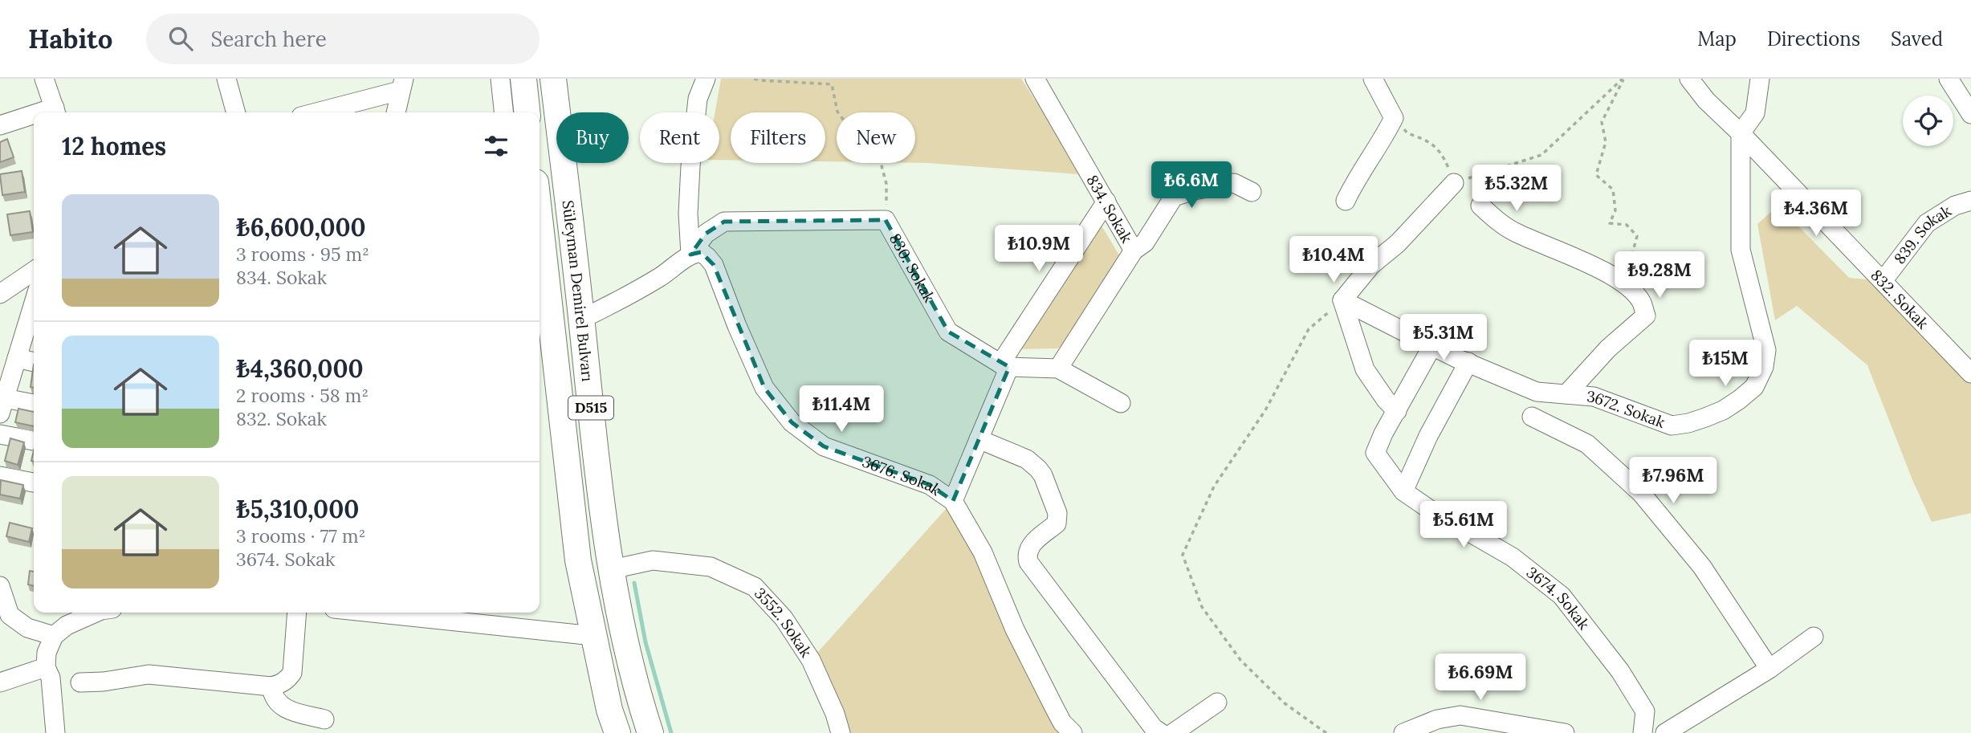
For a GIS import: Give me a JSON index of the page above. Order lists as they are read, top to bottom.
{
  "streets": {
    "highway": ["Süleyman Demirel Bulvarı", "D515"],
    "street": [
      "834. Sokak",
      "839. Sokak",
      "830. Sokak",
      "832. Sokak",
      "3672. Sokak",
      "3676. Sokak",
      "3674. Sokak",
      "3552. Sokak"
    ]
  },
  "crossings": [
    ["839. Sokak", "832. Sokak"],
    ["830. Sokak", "3676. Sokak"],
    ["Süleyman Demirel Bulvarı", "3552. Sokak"],
    ["832. Sokak", "3672. Sokak"]
  ],
  "page": {
    "header": "Habito",
    "search": "Search here",
    "nav": ["Map", "Directions", "Saved"],
    "chip": [
      "Buy",
      "Rent",
      "Filters",
      "New"
    ],
    "heading": "12 homes",
    "price": [
      "₺6.6M",
      "₺5.32M",
      "₺4.36M",
      "₺10.9M",
      "₺10.4M",
      "₺9.28M",
      "₺5.31M",
      "₺15M",
      "₺11.4M",
      "₺7.96M",
      "₺5.61M",
      "₺6.69M"
    ],
    "list": [
      {
        "name": "₺6,600,000",
        "note": "3 rooms · 95 m² · 834. Sokak"
      },
      {
        "name": "₺4,360,000",
        "note": "2 rooms · 58 m² · 832. Sokak"
      },
      {
        "name": "₺5,310,000",
        "note": "3 rooms · 77 m² · 3674. Sokak"
      }
    ]
  }
}
